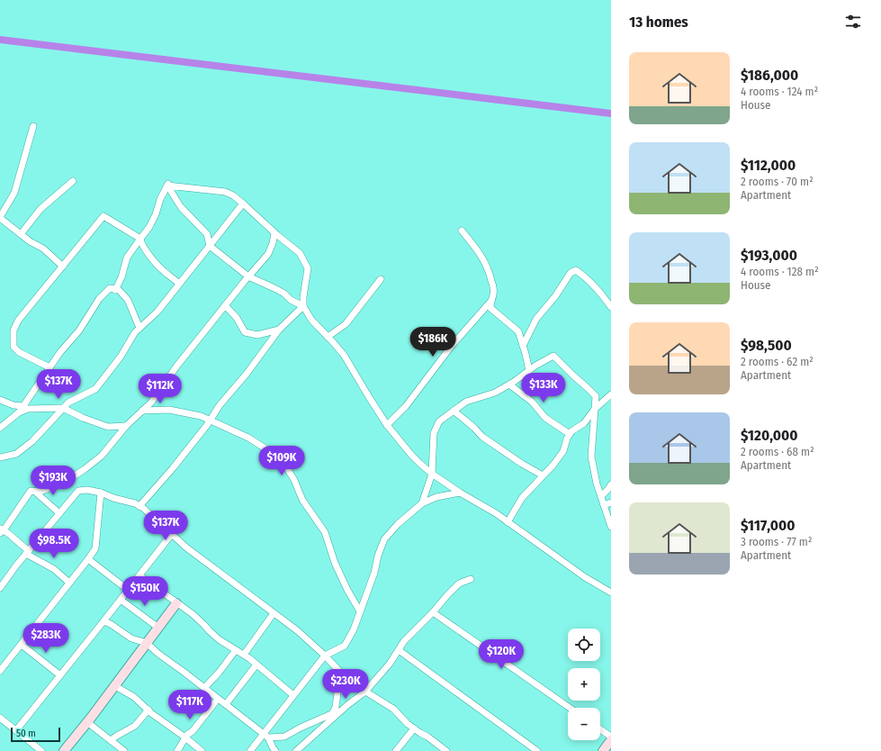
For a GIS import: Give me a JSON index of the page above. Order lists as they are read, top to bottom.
{
  "scale_bar": "50 m",
  "page": {
    "heading": "13 homes",
    "list": [
      {
        "name": "$186,000",
        "note": "4 rooms · 124 m² · House"
      },
      {
        "name": "$112,000",
        "note": "2 rooms · 70 m² · Apartment"
      },
      {
        "name": "$193,000",
        "note": "4 rooms · 128 m² · House"
      },
      {
        "name": "$98,500",
        "note": "2 rooms · 62 m² · Apartment"
      },
      {
        "name": "$120,000",
        "note": "2 rooms · 68 m² · Apartment"
      },
      {
        "name": "$117,000",
        "note": "3 rooms · 77 m² · Apartment"
      }
    ],
    "price": [
      "$186K",
      "$137K",
      "$133K",
      "$112K",
      "$109K",
      "$193K",
      "$137K",
      "$98.5K",
      "$150K",
      "$283K",
      "$120K",
      "$230K",
      "$117K"
    ],
    "map_buttons": ["+", "−"],
    "scale": "50 m"
  }
}
